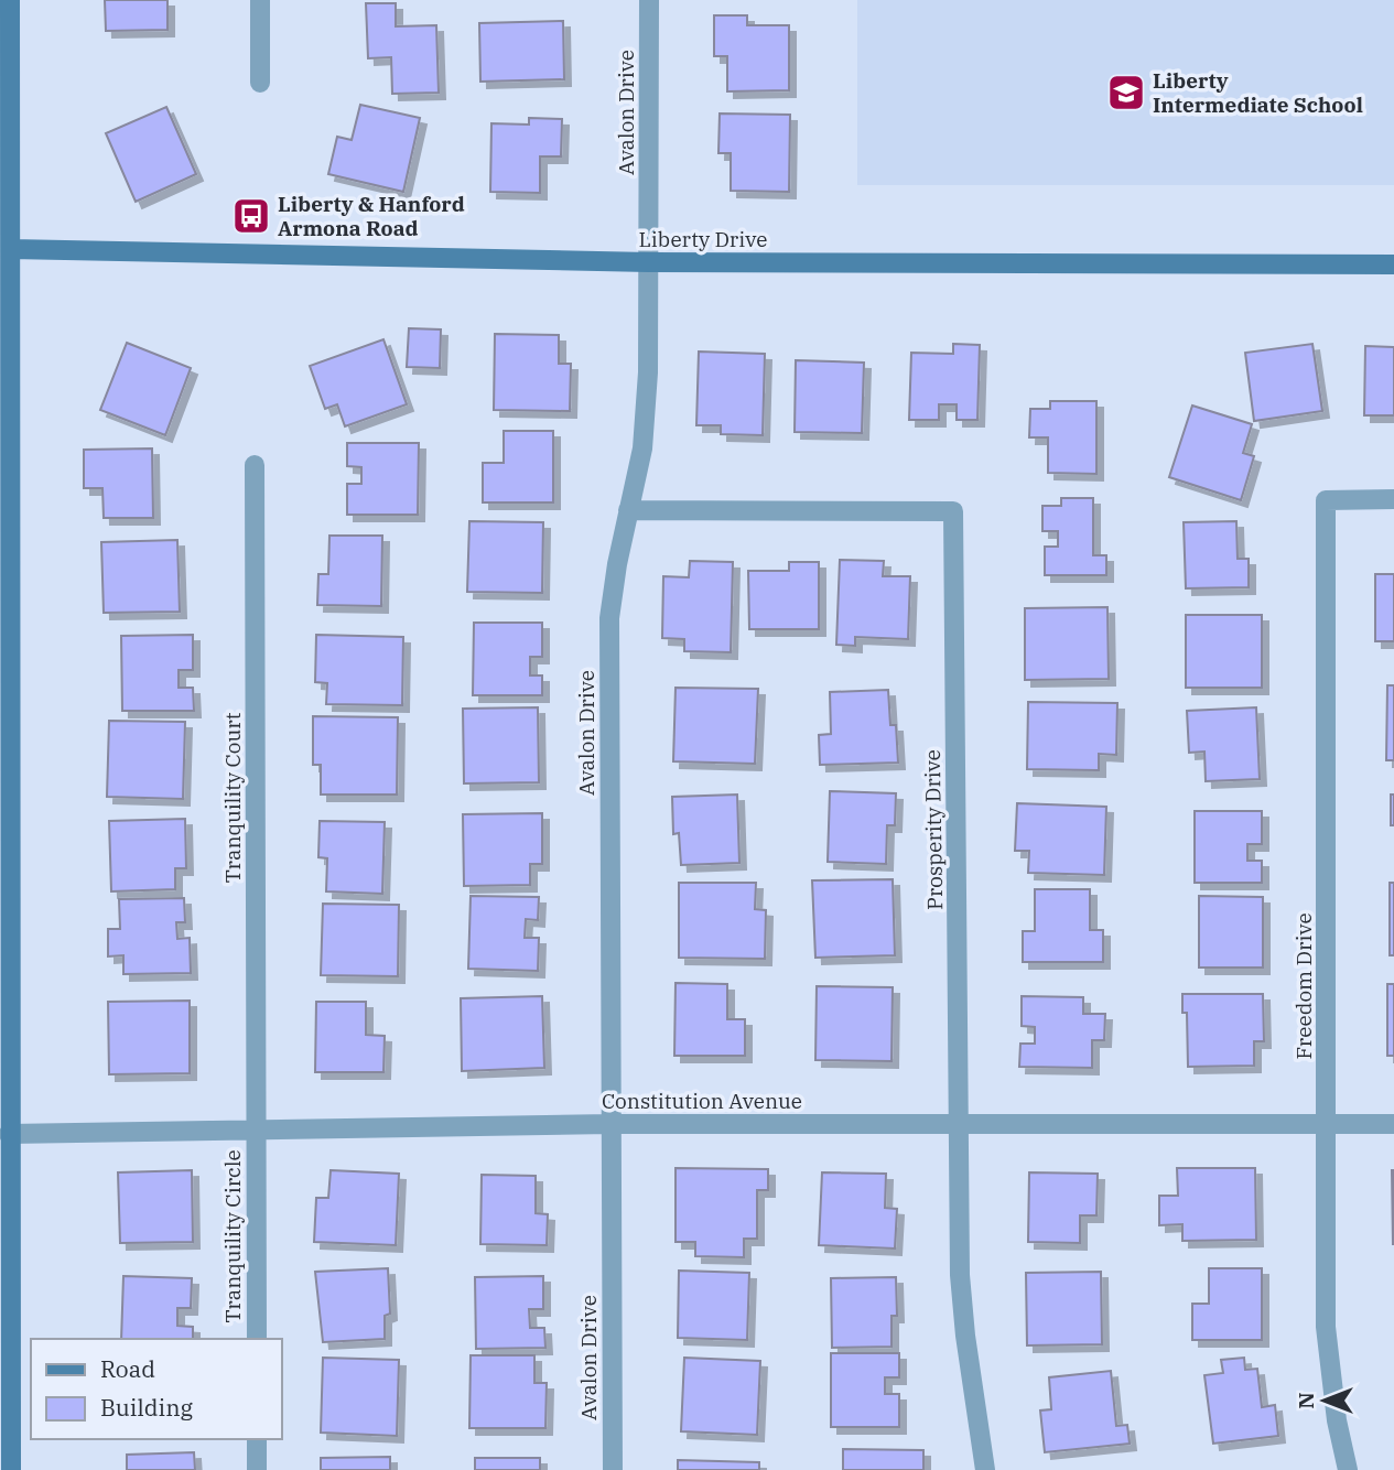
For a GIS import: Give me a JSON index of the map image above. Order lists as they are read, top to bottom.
{
  "streets": {
    "main road": ["Liberty Drive"],
    "street": [
      "Avalon Drive",
      "Tranquility Court",
      "Prosperity Drive",
      "Freedom Drive",
      "Constitution Avenue",
      "Tranquility Circle"
    ]
  },
  "crossings": [
    ["Avalon Drive", "Liberty Drive"],
    ["Avalon Drive", "Prosperity Drive"],
    ["Avalon Drive", "Constitution Avenue"],
    ["Tranquility Court", "Constitution Avenue"],
    ["Tranquility Court", "Tranquility Circle"],
    ["Prosperity Drive", "Constitution Avenue"],
    ["Freedom Drive", "Constitution Avenue"],
    ["Constitution Avenue", "Tranquility Circle"]
  ],
  "places": {
    "school or university": ["Liberty Intermediate School"],
    "bus stop": ["Liberty & Hanford Armona Road"]
  },
  "legend": ["Road", "Building"],
  "north": "left"
}
